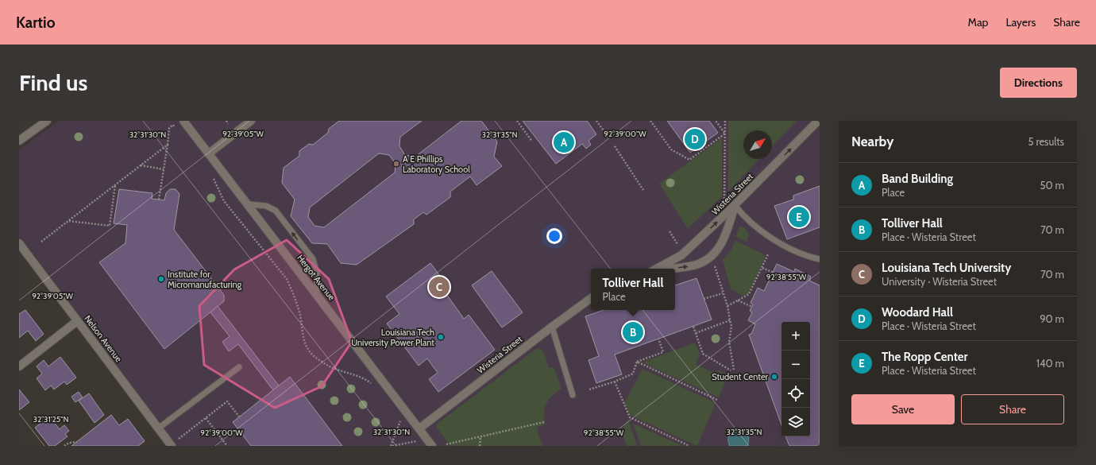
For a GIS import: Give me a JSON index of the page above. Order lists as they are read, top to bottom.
{
  "streets": {
    "street": ["Wisteria Street", "Hergot Avenue", "Nelson Avenue"]
  },
  "crossings": [
    ["Wisteria Street", "Hergot Avenue"]
  ],
  "one_way": ["Wisteria Street"],
  "places": [
    "A E Phillips Laboratory School",
    "Institute for Micromanufacturing",
    "Louisiana Tech University Power Plant",
    "Student Center"
  ],
  "north": "top right",
  "page": {
    "header": "Kartio",
    "nav": ["Map", "Layers", "Share"],
    "buttons": [
      "Directions",
      ["Save", "Share"]
    ],
    "title": "Find us",
    "heading": ["Nearby", "5 results"],
    "pins": [
      "D",
      "A",
      "E",
      "C",
      "B"
    ],
    "list": [
      {
        "mark": "A",
        "name": "Band Building",
        "note": "Place",
        "value": "50 m"
      },
      {
        "mark": "B",
        "name": "Tolliver Hall",
        "note": "Place · Wisteria Street",
        "value": "70 m"
      },
      {
        "mark": "C",
        "name": "Louisiana Tech University",
        "note": "University · Wisteria Street",
        "value": "70 m"
      },
      {
        "mark": "D",
        "name": "Woodard Hall",
        "note": "Place · Wisteria Street",
        "value": "90 m"
      },
      {
        "mark": "E",
        "name": "The Ropp Center",
        "note": "Place · Wisteria Street",
        "value": "140 m"
      }
    ],
    "popup": ["Tolliver Hall", "Place"],
    "map_buttons": ["+", "−"]
  },
  "coordinates": [
    "92°39'05\"W",
    "92°39'00\"W",
    "32°31'30\"N",
    "32°31'35\"N",
    "92°38'55\"W",
    "32°31'25\"N"
  ]
}
